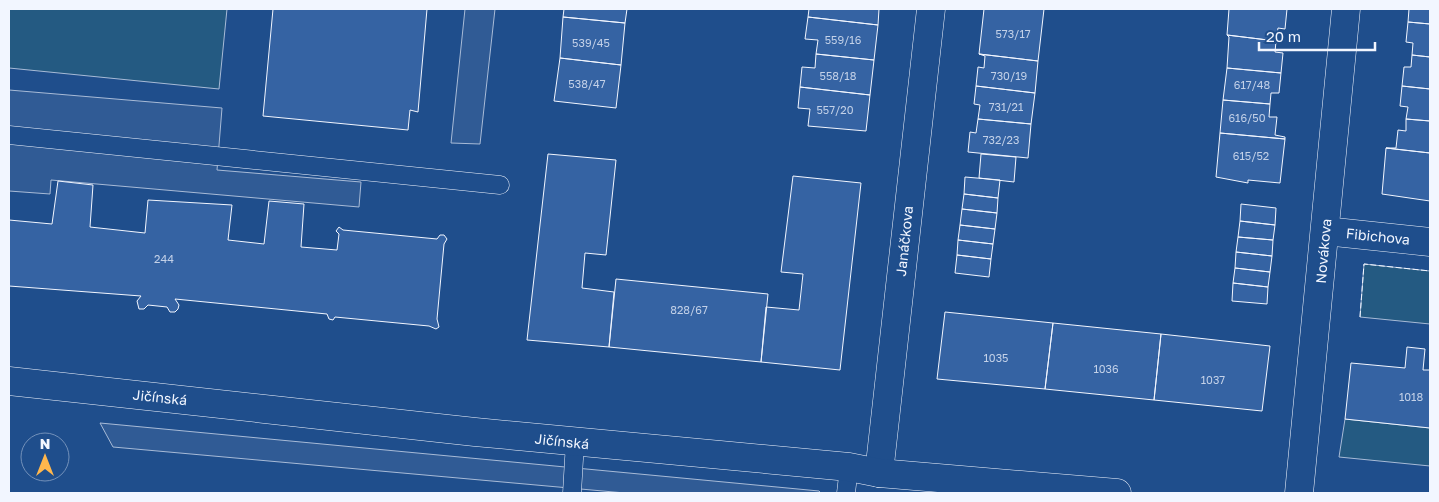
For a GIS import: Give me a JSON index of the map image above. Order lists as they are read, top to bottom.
{
  "streets": {
    "street": [
      "Fibichova",
      "Janáčkova",
      "Novákova",
      "Jičínská"
    ]
  },
  "crossings": [
    ["Fibichova", "Novákova"],
    ["Janáčkova", "Jičínská"]
  ],
  "house_numbers": [
    "573/17",
    "559/16",
    "539/45",
    "558/18",
    "730/19",
    "538/47",
    "617/48",
    "731/21",
    "557/20",
    "616/50",
    "732/23",
    "615/52",
    "244",
    "828/67",
    "1035",
    "1036",
    "1037",
    "1018"
  ],
  "scale_bar": "20 m",
  "north": "top"
}
